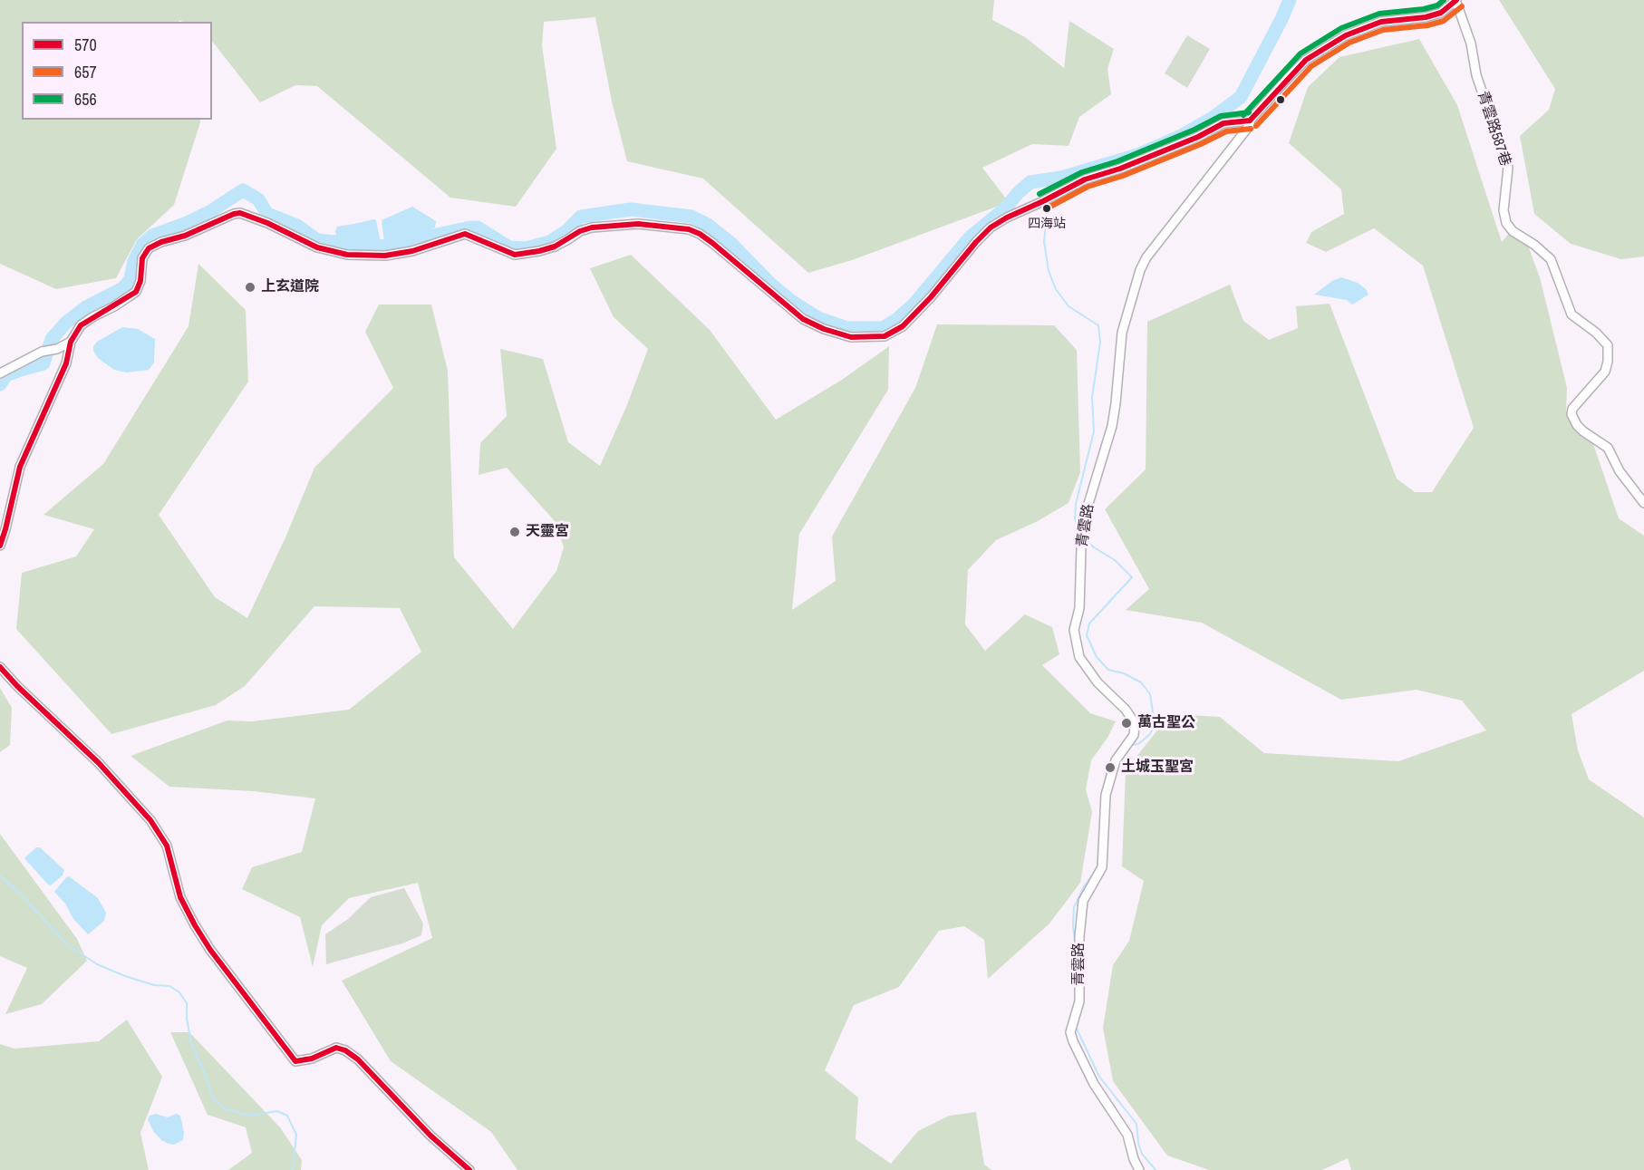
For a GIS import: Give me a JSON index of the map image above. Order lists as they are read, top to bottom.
{
  "streets": {
    "street": ["青雲路587巷", "青雲路"]
  },
  "crossings": [
    ["青雲路587巷", "青雲路"]
  ],
  "places": [
    "四海站",
    "上玄道院",
    "天靈宮",
    "萬古聖公",
    "土城玉聖宮"
  ],
  "lines": ["transit line 570", "transit line 656", "transit line 657"],
  "legend": ["570", "657", "656"]
}
